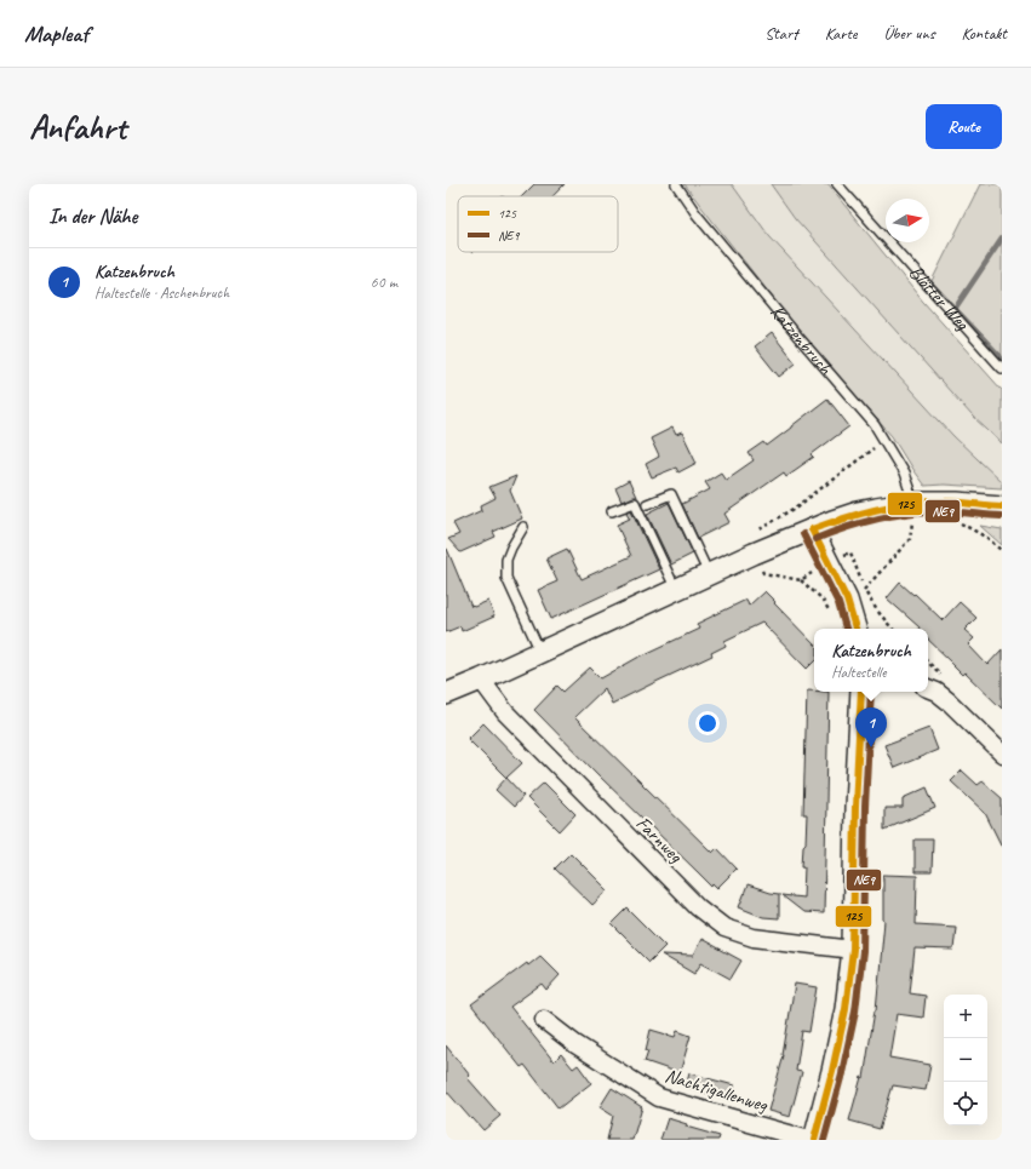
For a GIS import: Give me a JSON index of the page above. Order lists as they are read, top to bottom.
{
  "streets": {
    "street": ["Farnweg", "Nachtigallenweg"],
    "lane": ["Blötter Weg", "Katzenbruch"]
  },
  "lines": ["transit line 125", "transit line NE9"],
  "legend": ["125", "NE9"],
  "north": "right",
  "page": {
    "header": "Mapleaf",
    "nav": [
      "Start",
      "Karte",
      "Über uns",
      "Kontakt"
    ],
    "buttons": "Route",
    "title": "Anfahrt",
    "heading": "In der Nähe",
    "list": [
      {
        "mark": "1",
        "name": "Katzenbruch",
        "note": "Haltestelle · Aschenbruch",
        "value": "60 m"
      }
    ],
    "popup": ["Katzenbruch", "Haltestelle"],
    "pins": "1",
    "map_buttons": ["+", "−"]
  }
}
